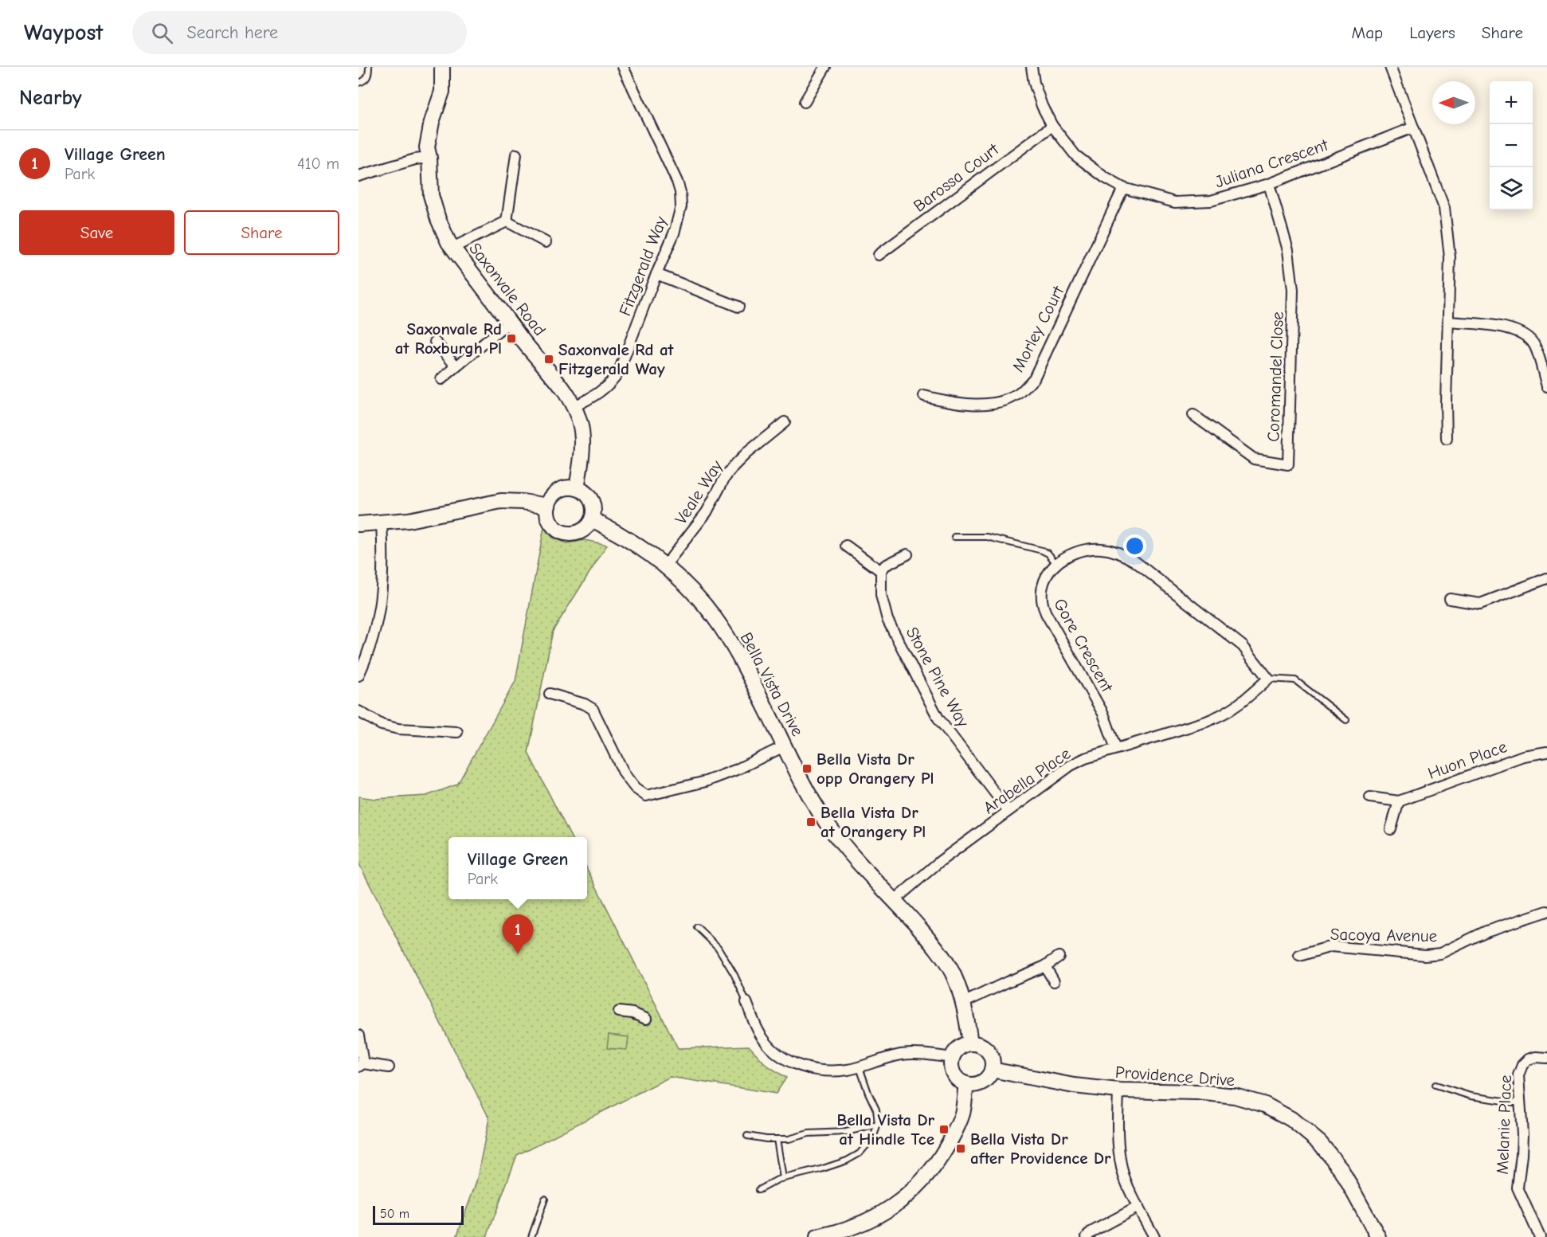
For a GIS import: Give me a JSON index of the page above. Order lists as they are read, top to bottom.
{
  "streets": {
    "street": [
      "Juliana Crescent",
      "Barossa Court",
      "Fitzgerald Way",
      "Saxonvale Road",
      "Morley Court",
      "Coromandel Close",
      "Veale Way",
      "Gore Crescent",
      "Stone Pine Way",
      "Bella Vista Drive",
      "Huon Place",
      "Arabella Place",
      "Sacoya Avenue",
      "Providence Drive",
      "Melanie Place"
    ]
  },
  "crossings": [
    ["Juliana Crescent", "Barossa Court"],
    ["Juliana Crescent", "Morley Court"],
    ["Juliana Crescent", "Coromandel Close"],
    ["Fitzgerald Way", "Saxonvale Road"],
    ["Saxonvale Road", "Bella Vista Drive"],
    ["Veale Way", "Bella Vista Drive"],
    ["Gore Crescent", "Arabella Place"],
    ["Stone Pine Way", "Arabella Place"],
    ["Bella Vista Drive", "Arabella Place"],
    ["Bella Vista Drive", "Providence Drive"]
  ],
  "places": {
    "transit": [
      "Saxonvale Rd at Roxburgh Pl",
      "Saxonvale Rd at Fitzgerald Way",
      "Bella Vista Dr opp Orangery Pl",
      "Bella Vista Dr at Orangery Pl",
      "Bella Vista Dr at Hindle Tce",
      "Bella Vista Dr after Providence Dr"
    ]
  },
  "scale_bar": "50 m",
  "north": "left",
  "page": {
    "header": "Waypost",
    "search": "Search here",
    "nav": ["Map", "Layers", "Share"],
    "heading": "Nearby",
    "map_buttons": ["+", "−"],
    "list": [
      {
        "mark": "1",
        "name": "Village Green",
        "note": "Park",
        "value": "410 m"
      }
    ],
    "buttons": ["Save", "Share"],
    "popup": ["Village Green", "Park"],
    "pins": "1",
    "scale": "50 m"
  }
}
